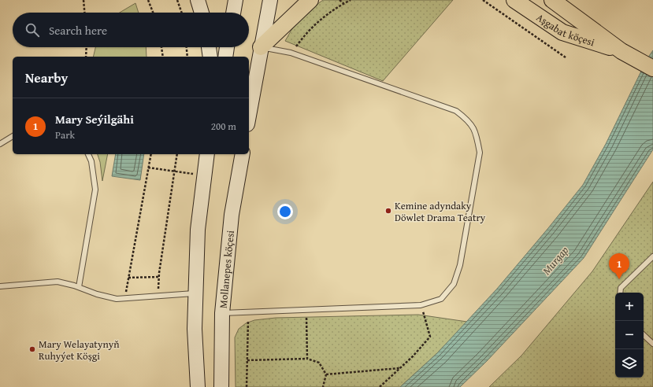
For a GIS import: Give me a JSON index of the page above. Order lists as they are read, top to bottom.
{
  "streets": {
    "main road": ["Aşgabat köçesi"],
    "street": ["Mollanepes köçesi"]
  },
  "water": ["Murgap"],
  "places": ["Kemine adyndaky Döwlet Drama Teatry", "Mary Welayatynyň Ruhyýet Köşgi"],
  "page": {
    "search": "Search here",
    "heading": "Nearby",
    "list": [
      {
        "mark": "1",
        "name": "Mary Seýilgähi",
        "note": "Park",
        "value": "200 m"
      }
    ],
    "pins": "1",
    "map_buttons": ["+", "−"]
  }
}
